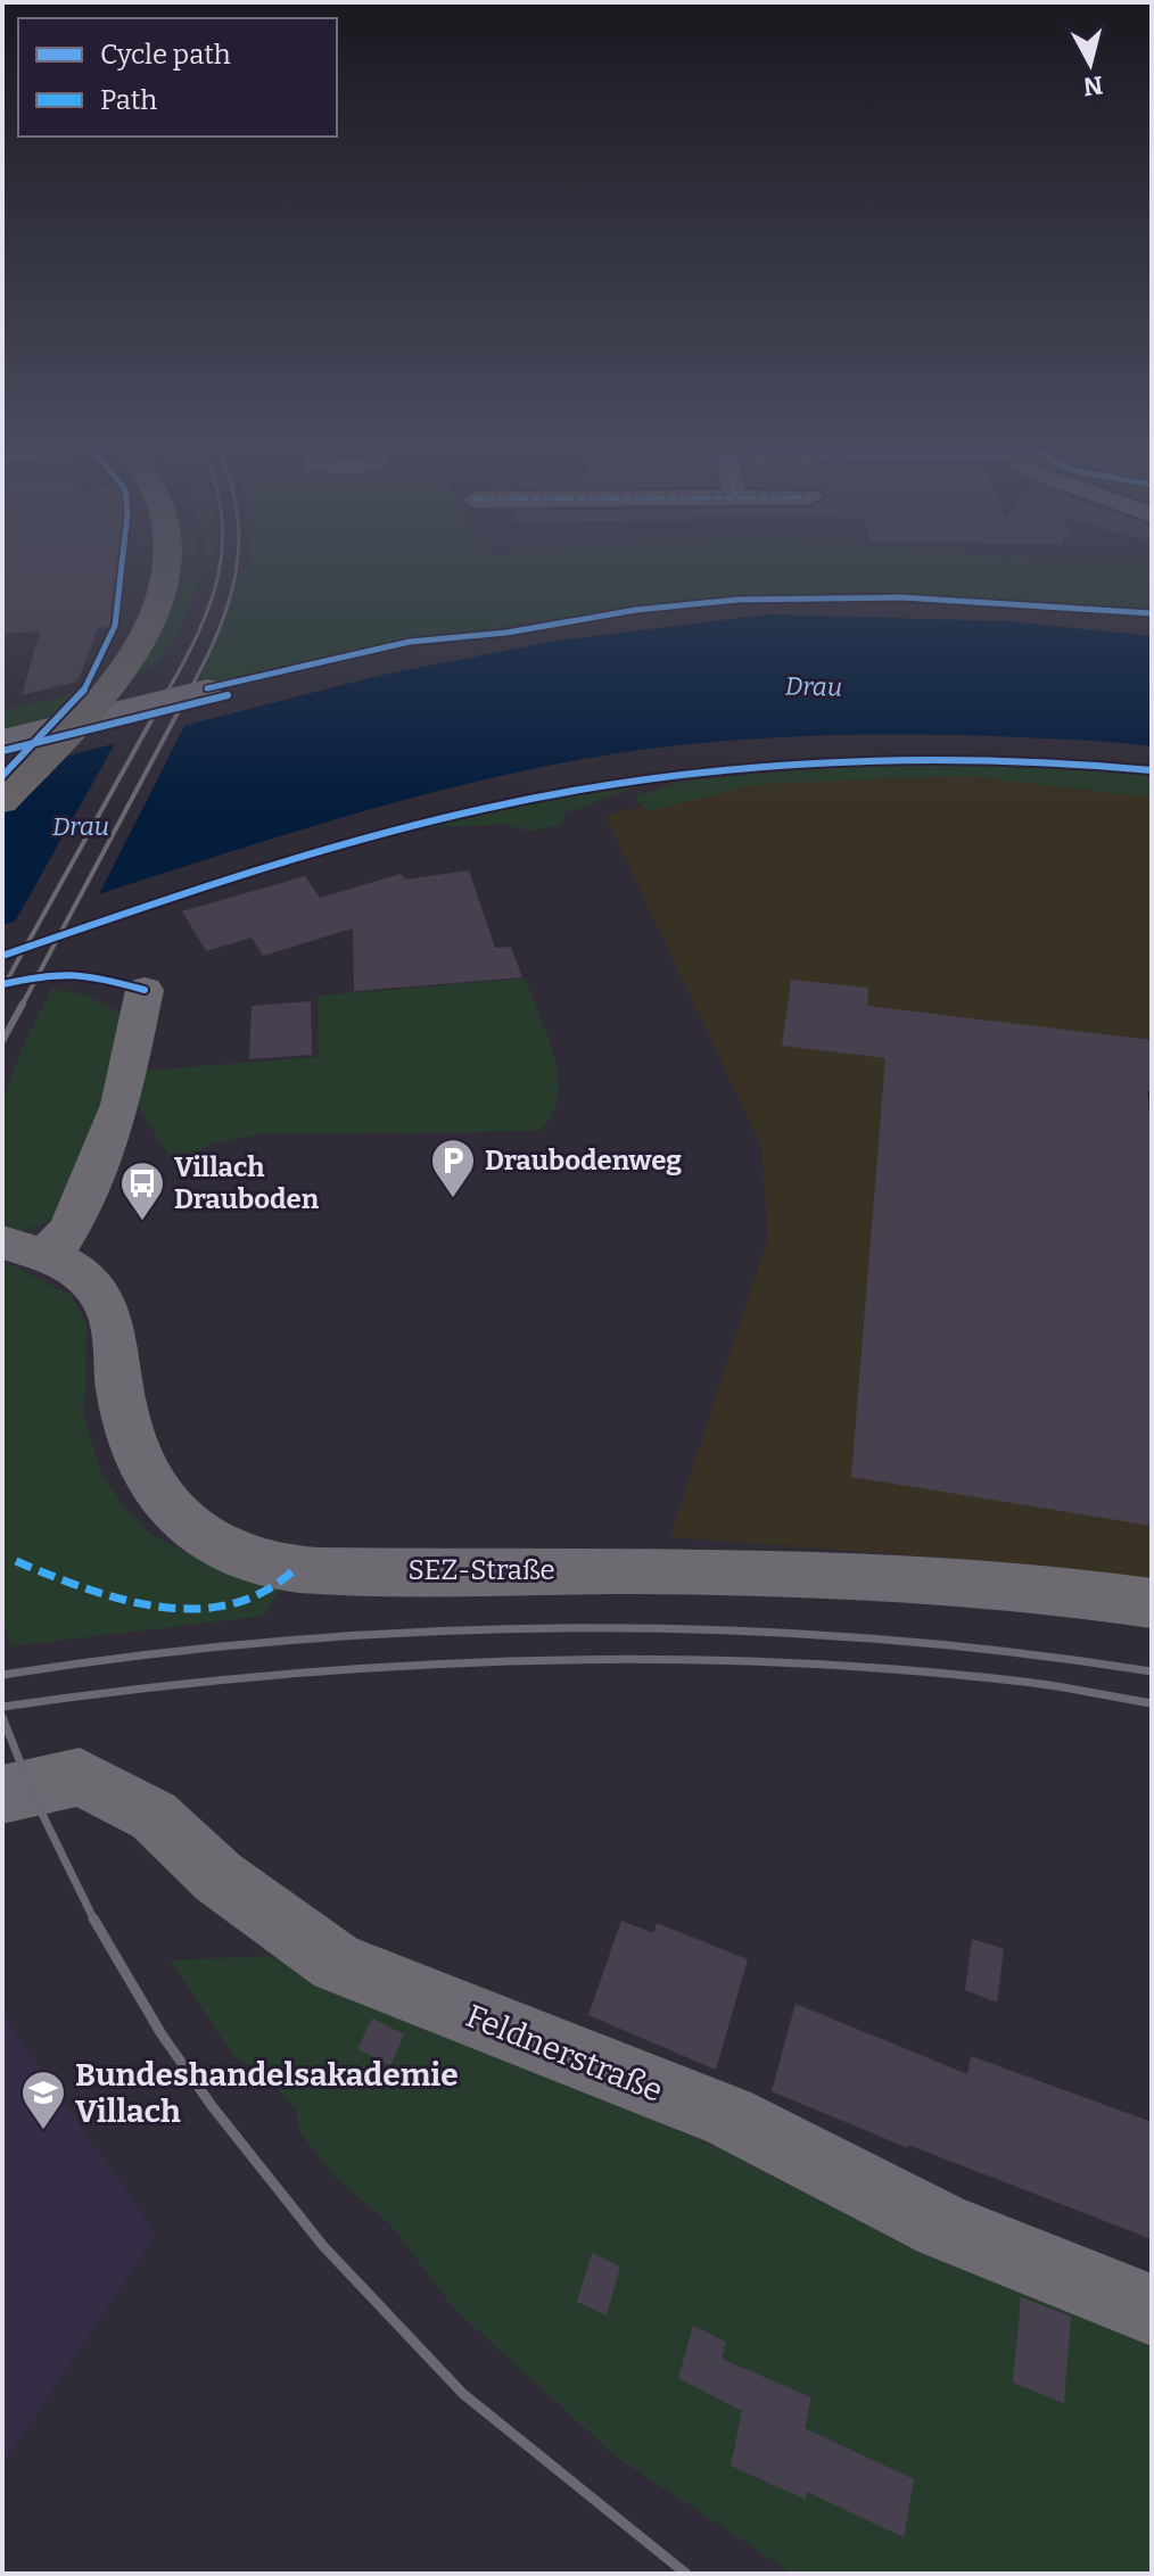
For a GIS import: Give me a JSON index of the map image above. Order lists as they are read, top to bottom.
{
  "streets": {
    "street": ["SEZ-Straße", "Feldnerstraße"]
  },
  "water": ["Drau"],
  "places": {
    "parking": ["Draubodenweg"],
    "bus stop": ["Villach Drauboden"],
    "school or university": ["Bundeshandelsakademie Villach"]
  },
  "legend": ["Cycle path", "Path"],
  "north": "bottom"
}
